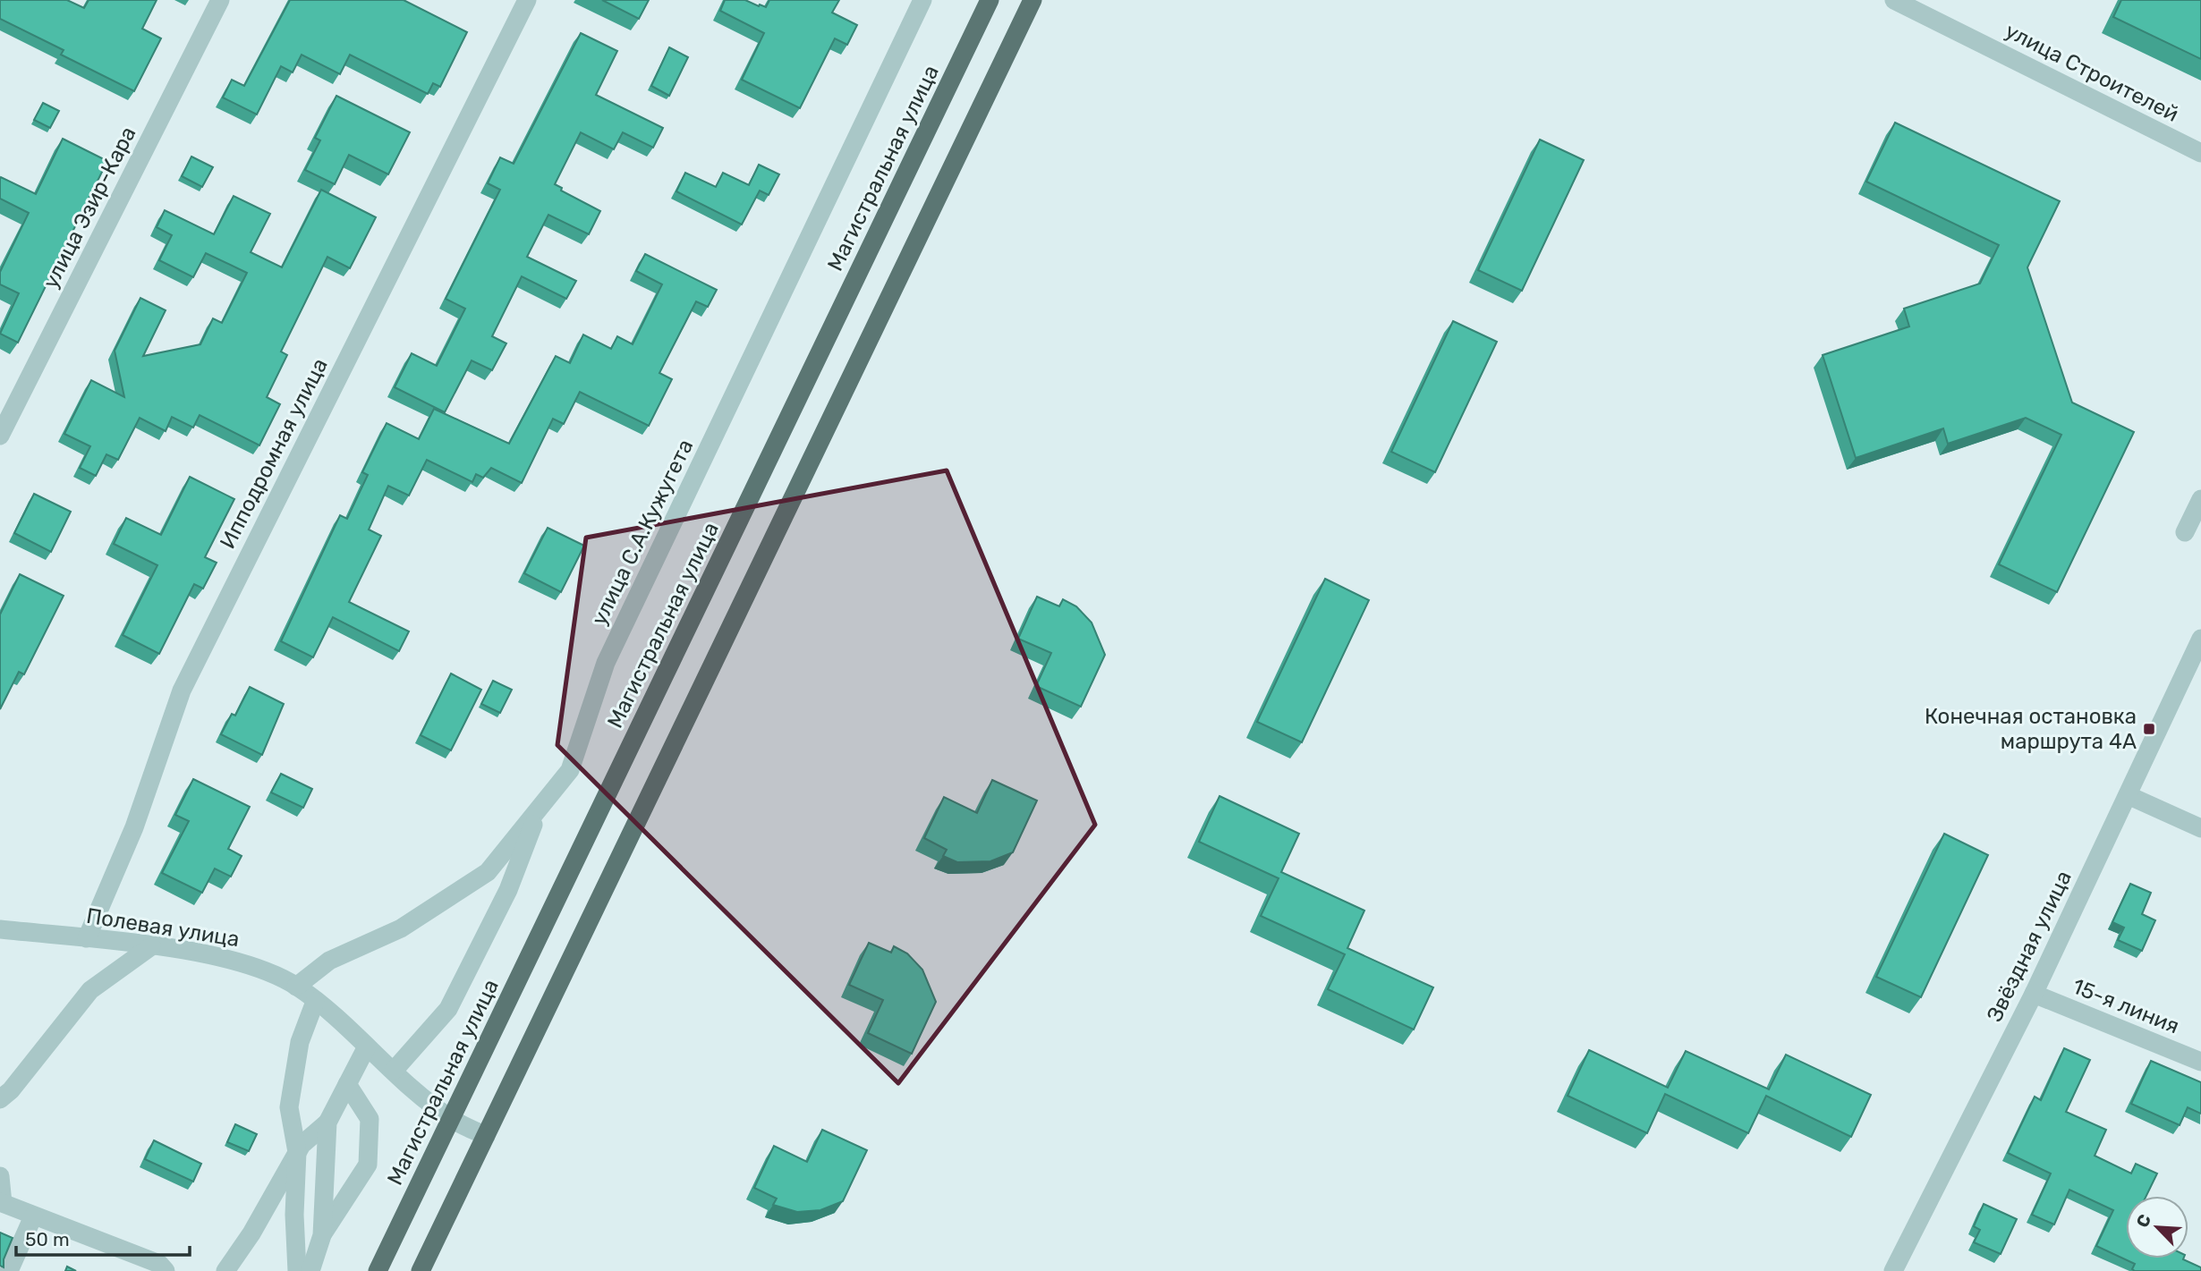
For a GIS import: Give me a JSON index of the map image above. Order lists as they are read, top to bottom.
{
  "streets": {
    "main road": ["Магистральная улица"],
    "street": [
      "улица Строителей",
      "улица Эзир-Кара",
      "Ипподромная улица",
      "улица С.А.Кужугета",
      "Полевая улица",
      "Звёздная улица",
      "15-я линия"
    ]
  },
  "crossings": [
    ["Магистральная улица", "Полевая улица"],
    ["Ипподромная улица", "Полевая улица"],
    ["улица С.А.Кужугета", "Полевая улица"],
    ["Звёздная улица", "15-я линия"]
  ],
  "places": {
    "transit": ["Конечная остановка маршрута 4А"]
  },
  "scale_bar": "50 m",
  "north": "top left"
}
